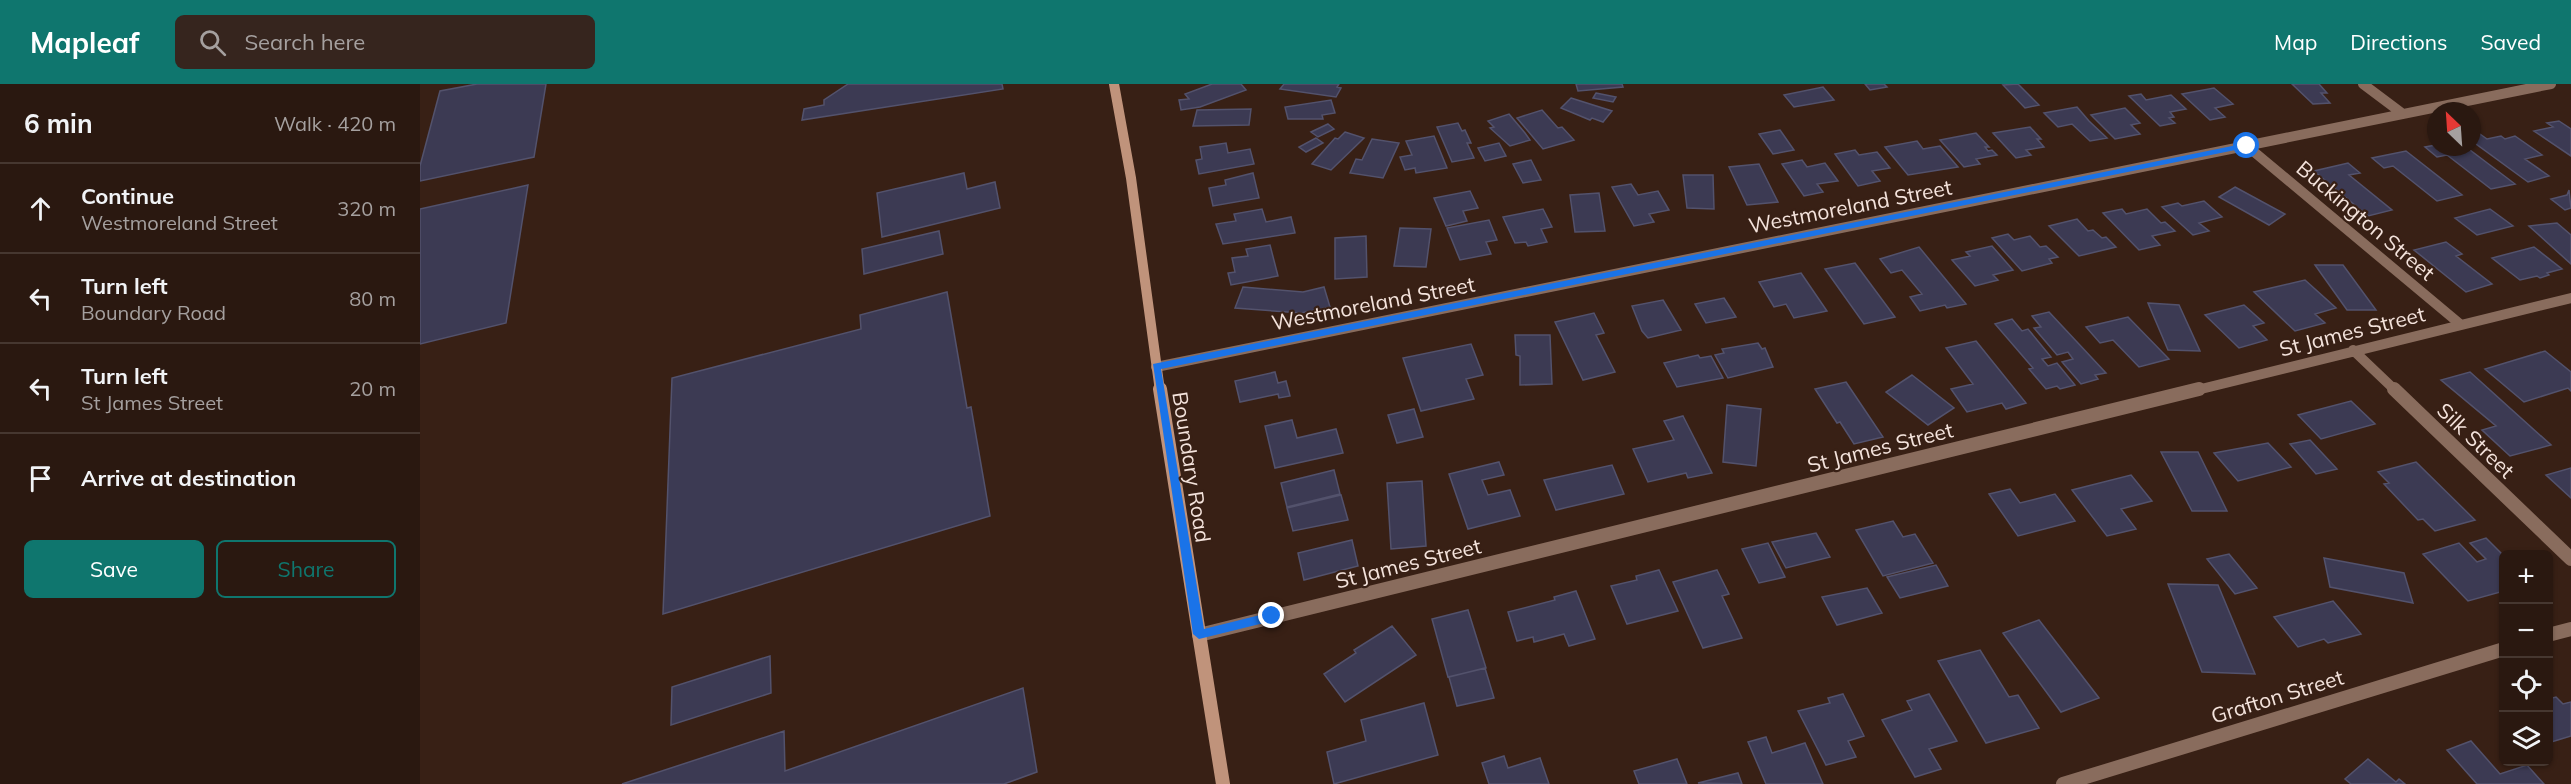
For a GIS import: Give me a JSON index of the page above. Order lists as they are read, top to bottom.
{
  "streets": {
    "street": [
      "Westmoreland Street",
      "Buckington Street",
      "St James Street",
      "Silk Street",
      "Boundary Road",
      "Grafton Street"
    ]
  },
  "crossings": [
    ["Westmoreland Street", "Buckington Street"],
    ["Westmoreland Street", "Boundary Road"],
    ["Buckington Street", "St James Street"],
    ["St James Street", "Silk Street"],
    ["St James Street", "Boundary Road"]
  ],
  "north": "top left",
  "page": {
    "header": "Mapleaf",
    "search": "Search here",
    "nav": ["Map", "Directions", "Saved"],
    "heading": ["6 min", "Walk · 420 m"],
    "list": [
      ["Continue", "Westmoreland Street", "320 m"],
      ["Turn left", "Boundary Road", "80 m"],
      ["Turn left", "St James Street", "20 m"],
      "Arrive at destination"
    ],
    "buttons": ["Save", "Share"],
    "map_buttons": ["+", "−"]
  }
}
